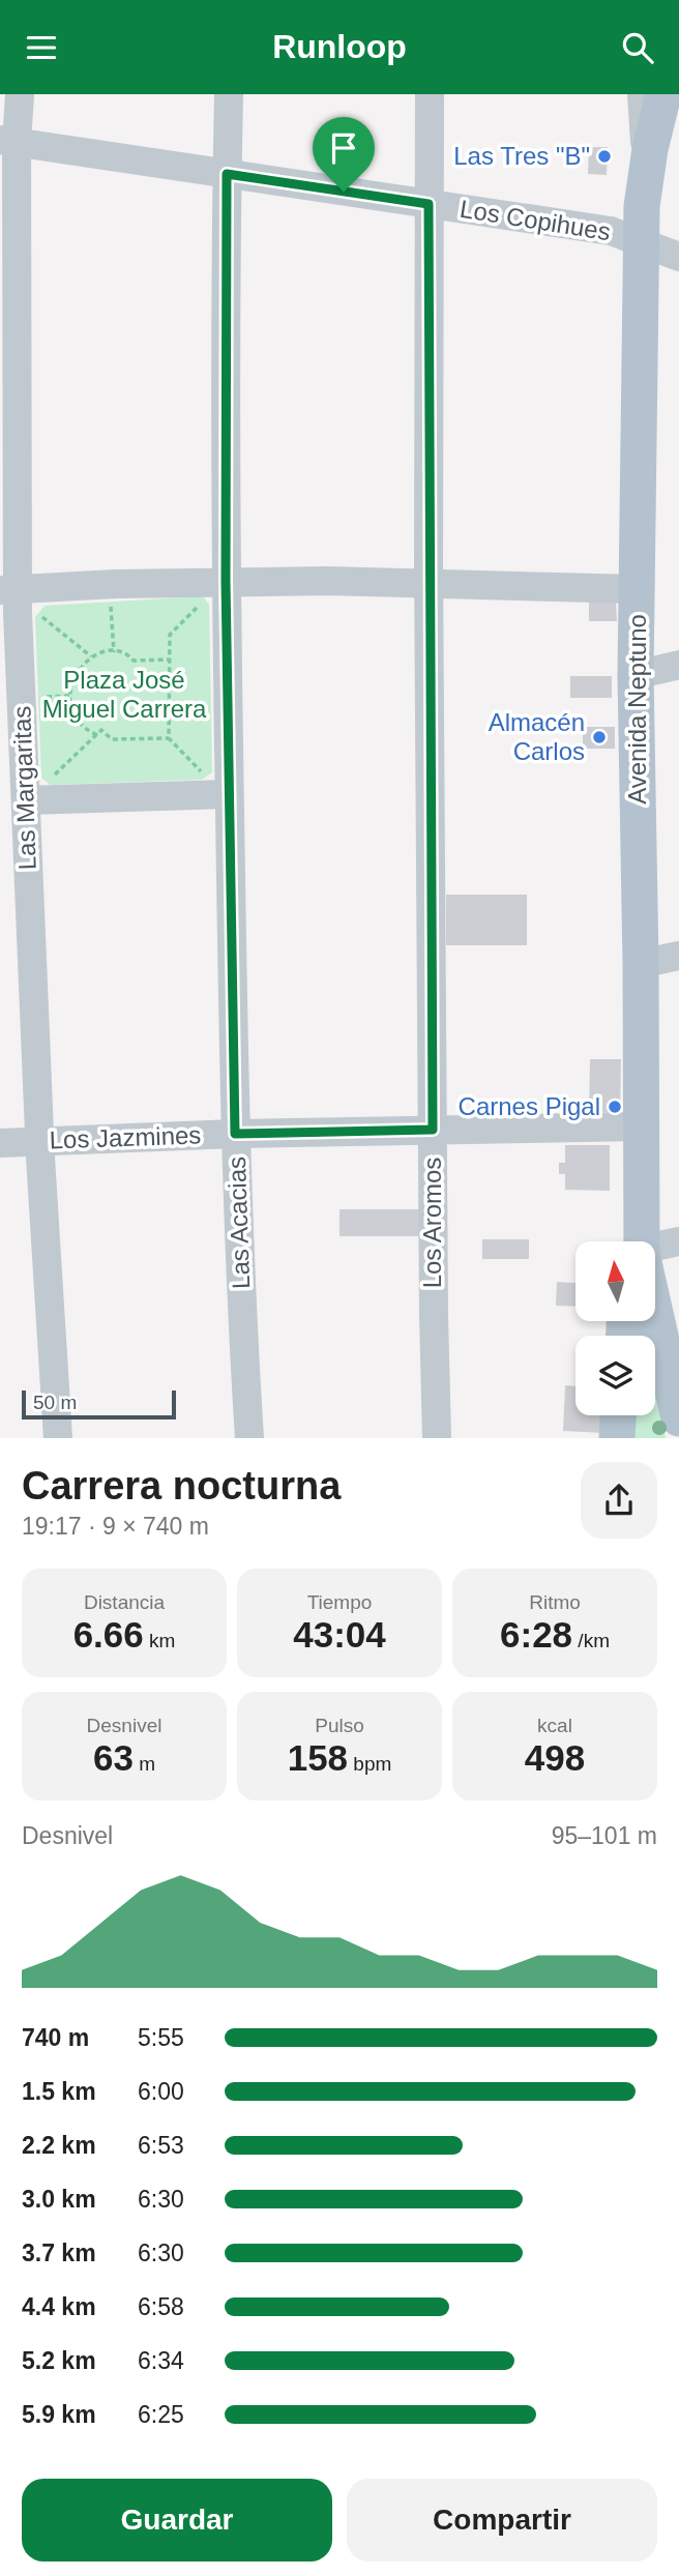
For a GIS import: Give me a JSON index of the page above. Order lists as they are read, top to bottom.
{
  "streets": {
    "main road": ["Avenida Neptuno"],
    "street": [
      "Los Copihues",
      "Las Margaritas",
      "Los Jazmines",
      "Las Acacias",
      "Los Aromos"
    ]
  },
  "crossings": [
    ["Los Copihues", "Avenida Neptuno"],
    ["Los Copihues", "Las Margaritas"],
    ["Los Copihues", "Las Acacias"],
    ["Los Copihues", "Los Aromos"],
    ["Avenida Neptuno", "Los Jazmines"],
    ["Las Margaritas", "Los Jazmines"],
    ["Los Jazmines", "Las Acacias"],
    ["Los Jazmines", "Los Aromos"]
  ],
  "parks": ["Plaza José Miguel Carrera"],
  "places": ["Las Tres \"B\"", "Almacén Carlos", "Carnes Pigal"],
  "scale_bar": "50 m",
  "north": "top",
  "page": {
    "header": "Runloop",
    "scale": "50 m",
    "heading": ["Carrera nocturna", "19:17 · 9 × 740 m"],
    "stats": [
      ["Distancia", "6.66 km"],
      ["Tiempo", "43:04"],
      ["Ritmo", "6:28 /km"],
      ["Desnivel", "63 m"],
      ["Pulso", "158 bpm"],
      ["kcal", "498"]
    ],
    "chart": ["Desnivel", "95–101 m"],
    "list": [
      {
        "name": "740 m",
        "note": "5:55"
      },
      {
        "name": "1.5 km",
        "note": "6:00"
      },
      {
        "name": "2.2 km",
        "note": "6:53"
      },
      {
        "name": "3.0 km",
        "note": "6:30"
      },
      {
        "name": "3.7 km",
        "note": "6:30"
      },
      {
        "name": "4.4 km",
        "note": "6:58"
      },
      {
        "name": "5.2 km",
        "note": "6:34"
      },
      {
        "name": "5.9 km",
        "note": "6:25"
      }
    ],
    "buttons": ["Guardar", "Compartir"]
  }
}
